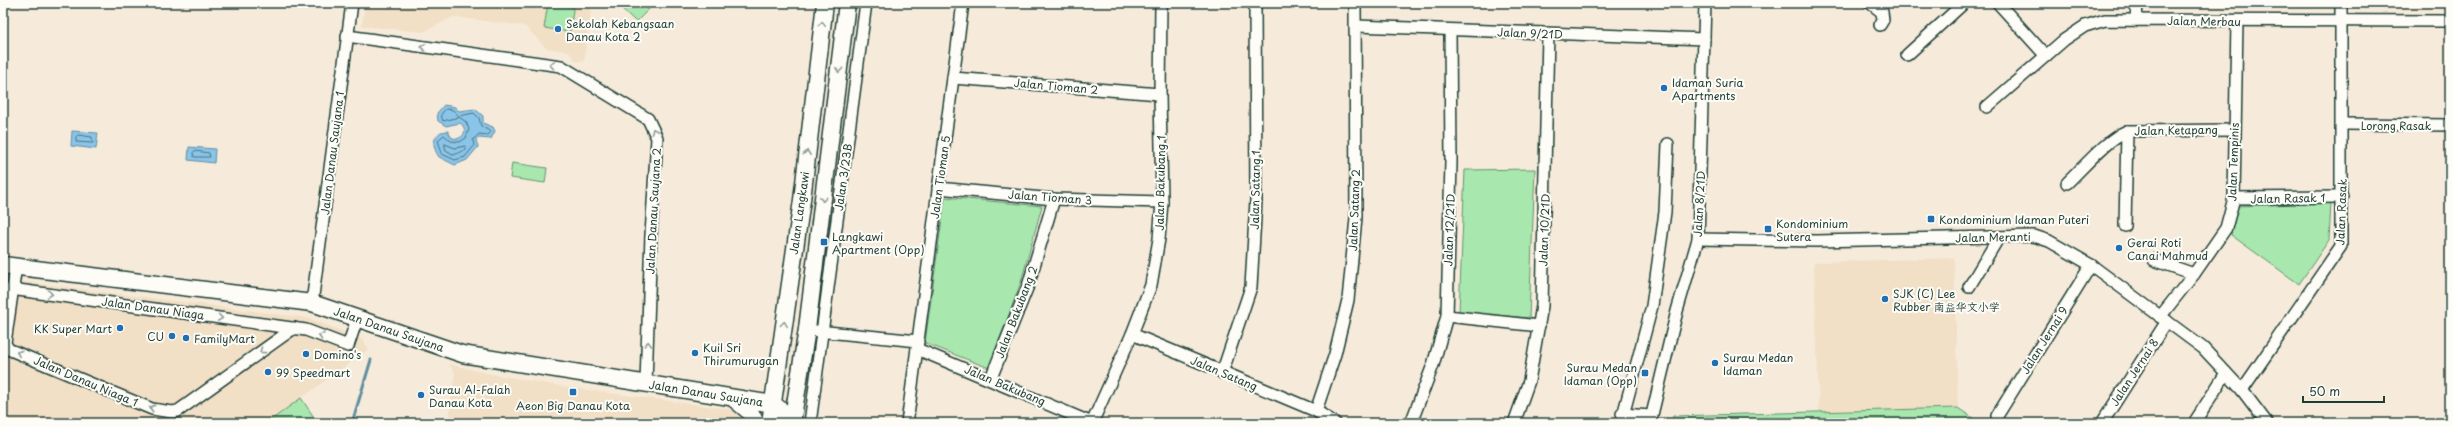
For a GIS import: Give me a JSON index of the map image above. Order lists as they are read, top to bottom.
{
  "streets": {
    "street": [
      "Jalan Merbau",
      "Jalan 9/21D",
      "Jalan Tioman 2",
      "Lorong Rasak",
      "Jalan Ketapang",
      "Jalan Danau Saujana 1",
      "Jalan Tempinis",
      "Jalan 3/23B",
      "Jalan Tioman 5",
      "Jalan Bakubang 1",
      "Jalan Satang 1",
      "Jalan Tioman 3",
      "Jalan Rasak 1",
      "Jalan 8/21D",
      "Jalan Satang 2",
      "Jalan Danau Saujana 2",
      "Jalan Rasak",
      "Jalan Langkawi",
      "Jalan 12/21D",
      "Jalan 10/21D",
      "Jalan Meranti",
      "Jalan Danau Niaga",
      "Jalan Bakubang 2",
      "Jalan Danau Saujana",
      "Jalan Jernai 9",
      "Jalan Jernai 8",
      "Jalan Satang",
      "Jalan Danau Niaga 1",
      "Jalan Bakubang"
    ]
  },
  "crossings": [
    ["Jalan Merbau", "Jalan Tempinis"],
    ["Jalan Merbau", "Jalan Rasak"],
    ["Jalan 9/21D", "Jalan 8/21D"],
    ["Jalan 9/21D", "Jalan Satang 2"],
    ["Jalan 9/21D", "Jalan 12/21D"],
    ["Jalan 9/21D", "Jalan 10/21D"],
    ["Jalan Tioman 2", "Jalan Tioman 5"],
    ["Jalan Tioman 2", "Jalan Bakubang 1"],
    ["Lorong Rasak", "Jalan Rasak"],
    ["Jalan Ketapang", "Jalan Tempinis"],
    ["Jalan Danau Saujana 1", "Jalan Danau Saujana 2"],
    ["Jalan Danau Saujana 1", "Jalan Danau Saujana"],
    ["Jalan Tempinis", "Jalan Rasak 1"],
    ["Jalan Tempinis", "Jalan Meranti"],
    ["Jalan Tempinis", "Jalan Jernai 8"],
    ["Jalan 3/23B", "Jalan Bakubang"],
    ["Jalan Tioman 5", "Jalan Tioman 3"],
    ["Jalan Tioman 5", "Jalan Bakubang"],
    ["Jalan Bakubang 1", "Jalan Tioman 3"],
    ["Jalan Bakubang 1", "Jalan Satang"],
    ["Jalan Bakubang 1", "Jalan Bakubang"],
    ["Jalan Satang 1", "Jalan Satang"],
    ["Jalan Tioman 3", "Jalan Bakubang 2"],
    ["Jalan Rasak 1", "Jalan Rasak"],
    ["Jalan 8/21D", "Jalan Meranti"],
    ["Jalan Satang 2", "Jalan Satang"],
    ["Jalan Danau Saujana 2", "Jalan Danau Saujana"],
    ["Jalan Rasak", "Jalan Meranti"],
    ["Jalan Langkawi", "Jalan Danau Saujana"],
    ["Jalan Langkawi", "Jalan Bakubang"],
    ["Jalan Meranti", "Jalan Jernai 9"],
    ["Jalan Meranti", "Jalan Jernai 8"],
    ["Jalan Danau Niaga", "Jalan Danau Saujana"],
    ["Jalan Danau Niaga", "Jalan Danau Niaga 1"],
    ["Jalan Bakubang 2", "Jalan Bakubang"],
    ["Jalan Danau Saujana", "Jalan Danau Niaga 1"]
  ],
  "places": {
    "other": [
      "Sekolah Kebangsaan Danau Kota 2",
      "Idaman Suria Apartments",
      "Gerai Roti Canai Mahmud",
      "SJK (C) Lee Rubber 南益华文小学",
      "KK Super Mart",
      "CU",
      "FamilyMart",
      "Kuil Sri Thirumurugan",
      "Domino's",
      "Surau Medan Idaman",
      "99 Speedmart",
      "Surau Al-Falah Danau Kota"
    ],
    "transit": [
      "Kondominium Idaman Puteri",
      "Kondominium Sutera",
      "Langkawi Apartment (Opp)",
      "Surau Medan Idaman (Opp)",
      "Aeon Big Danau Kota"
    ]
  },
  "scale_bar": "50 m"
}
